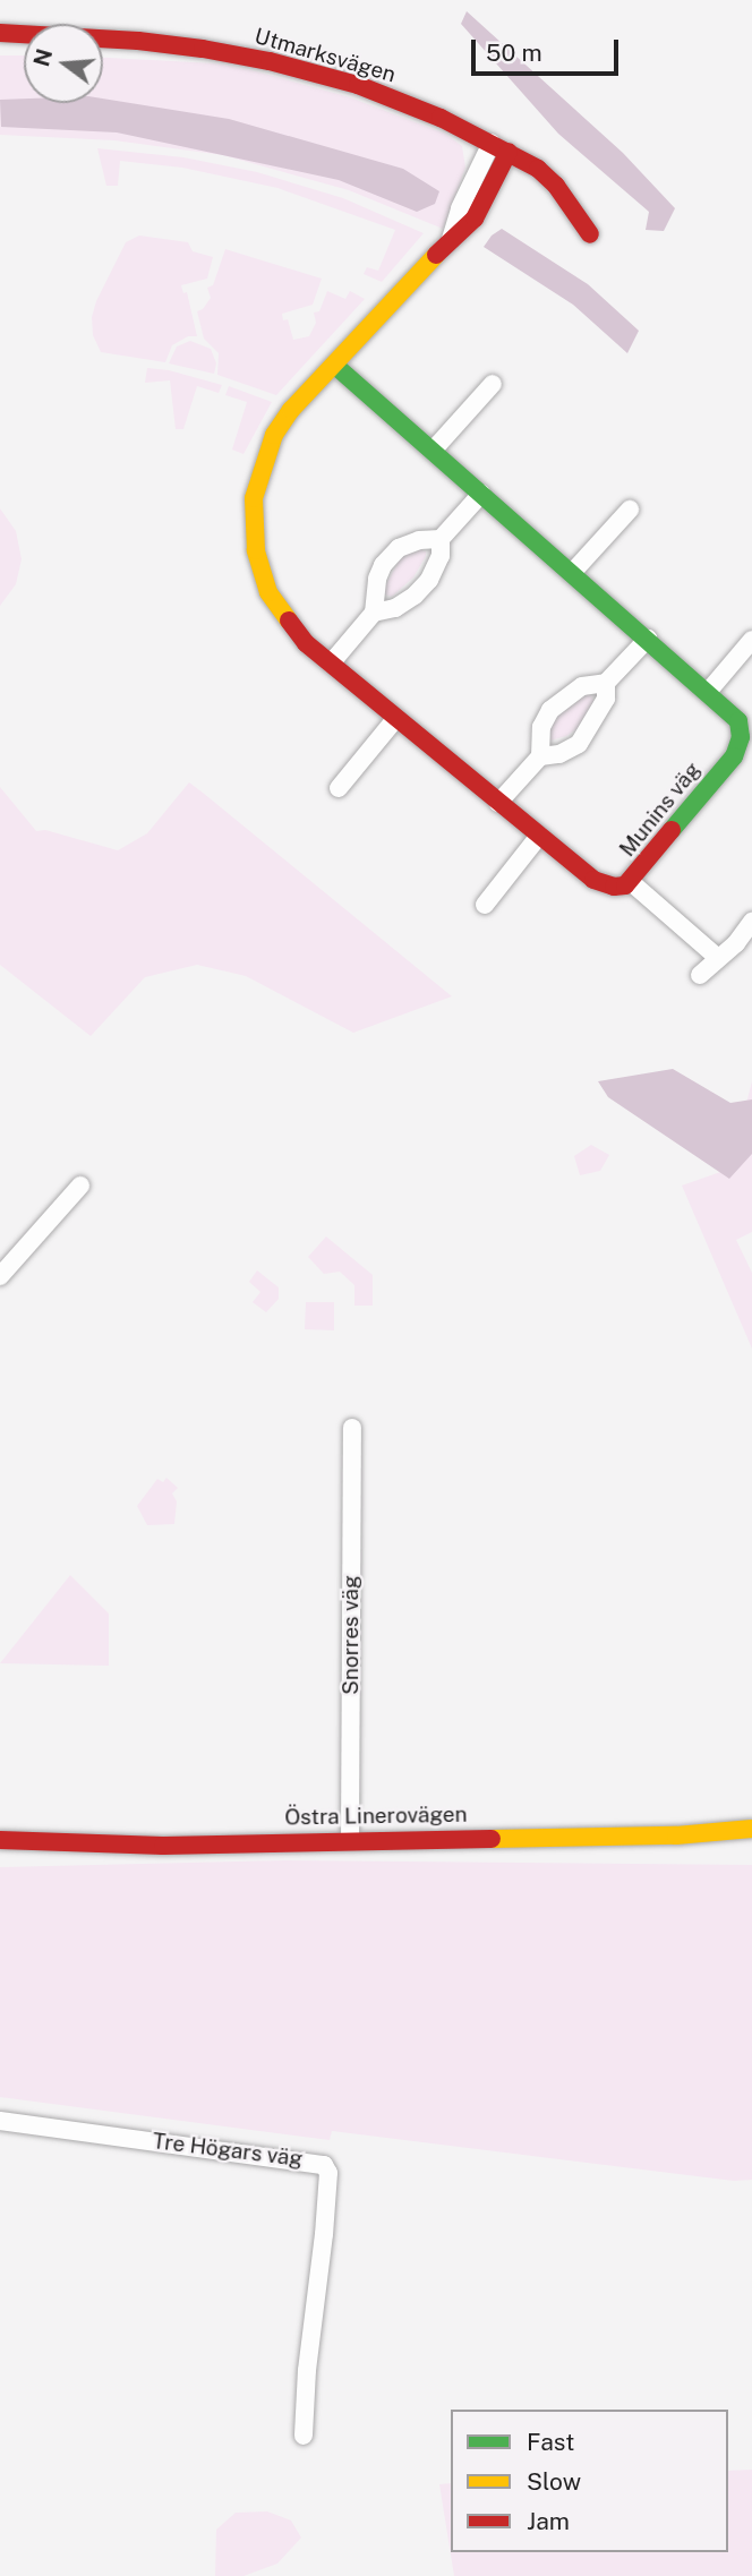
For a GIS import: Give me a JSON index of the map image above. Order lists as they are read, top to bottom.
{
  "streets": {
    "street": [
      "Utmarksvägen",
      "Munins väg",
      "Snorres väg",
      "Östra Linerovägen",
      "Tre Högars väg"
    ]
  },
  "crossings": [
    ["Utmarksvägen", "Munins väg"],
    ["Snorres väg", "Östra Linerovägen"]
  ],
  "legend": ["Fast", "Slow", "Jam"],
  "scale_bar": "50 m",
  "north": "left"
}
